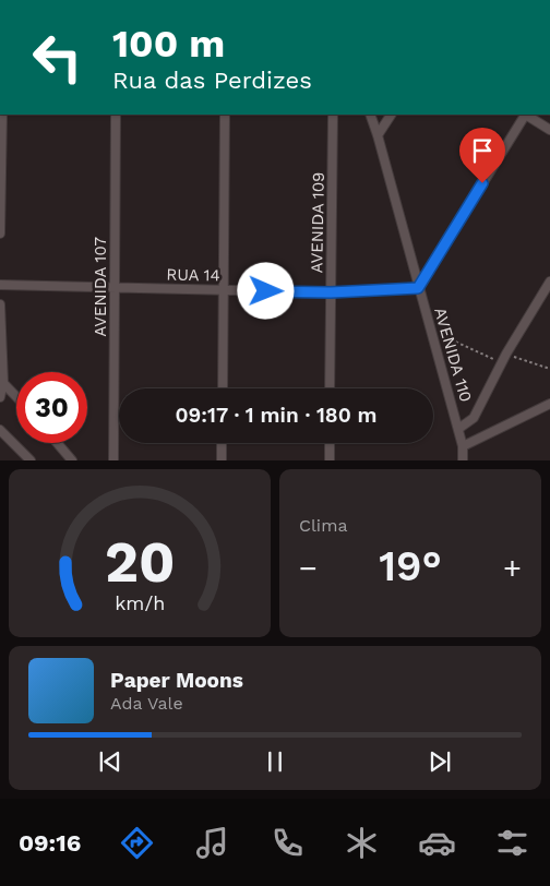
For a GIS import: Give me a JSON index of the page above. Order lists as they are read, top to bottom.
{
  "streets": {
    "street": [
      "AVENIDA 109",
      "RUA 14",
      "AVENIDA 107",
      "AVENIDA 110"
    ]
  },
  "crossings": [
    ["AVENIDA 109", "RUA 14"],
    ["RUA 14", "AVENIDA 107"],
    ["RUA 14", "AVENIDA 110"]
  ],
  "page": {
    "turn": ["100 m", "Rua das Perdizes"],
    "limit": "30",
    "trip": "09:17 · 1 min · 180 m",
    "tile": "Clima",
    "heat": ["−", "19°", "+"],
    "song": ["Paper Moons", "Ada Vale"],
    "tabs": "09:16",
    "gauge": ["20", "km/h"]
  }
}
